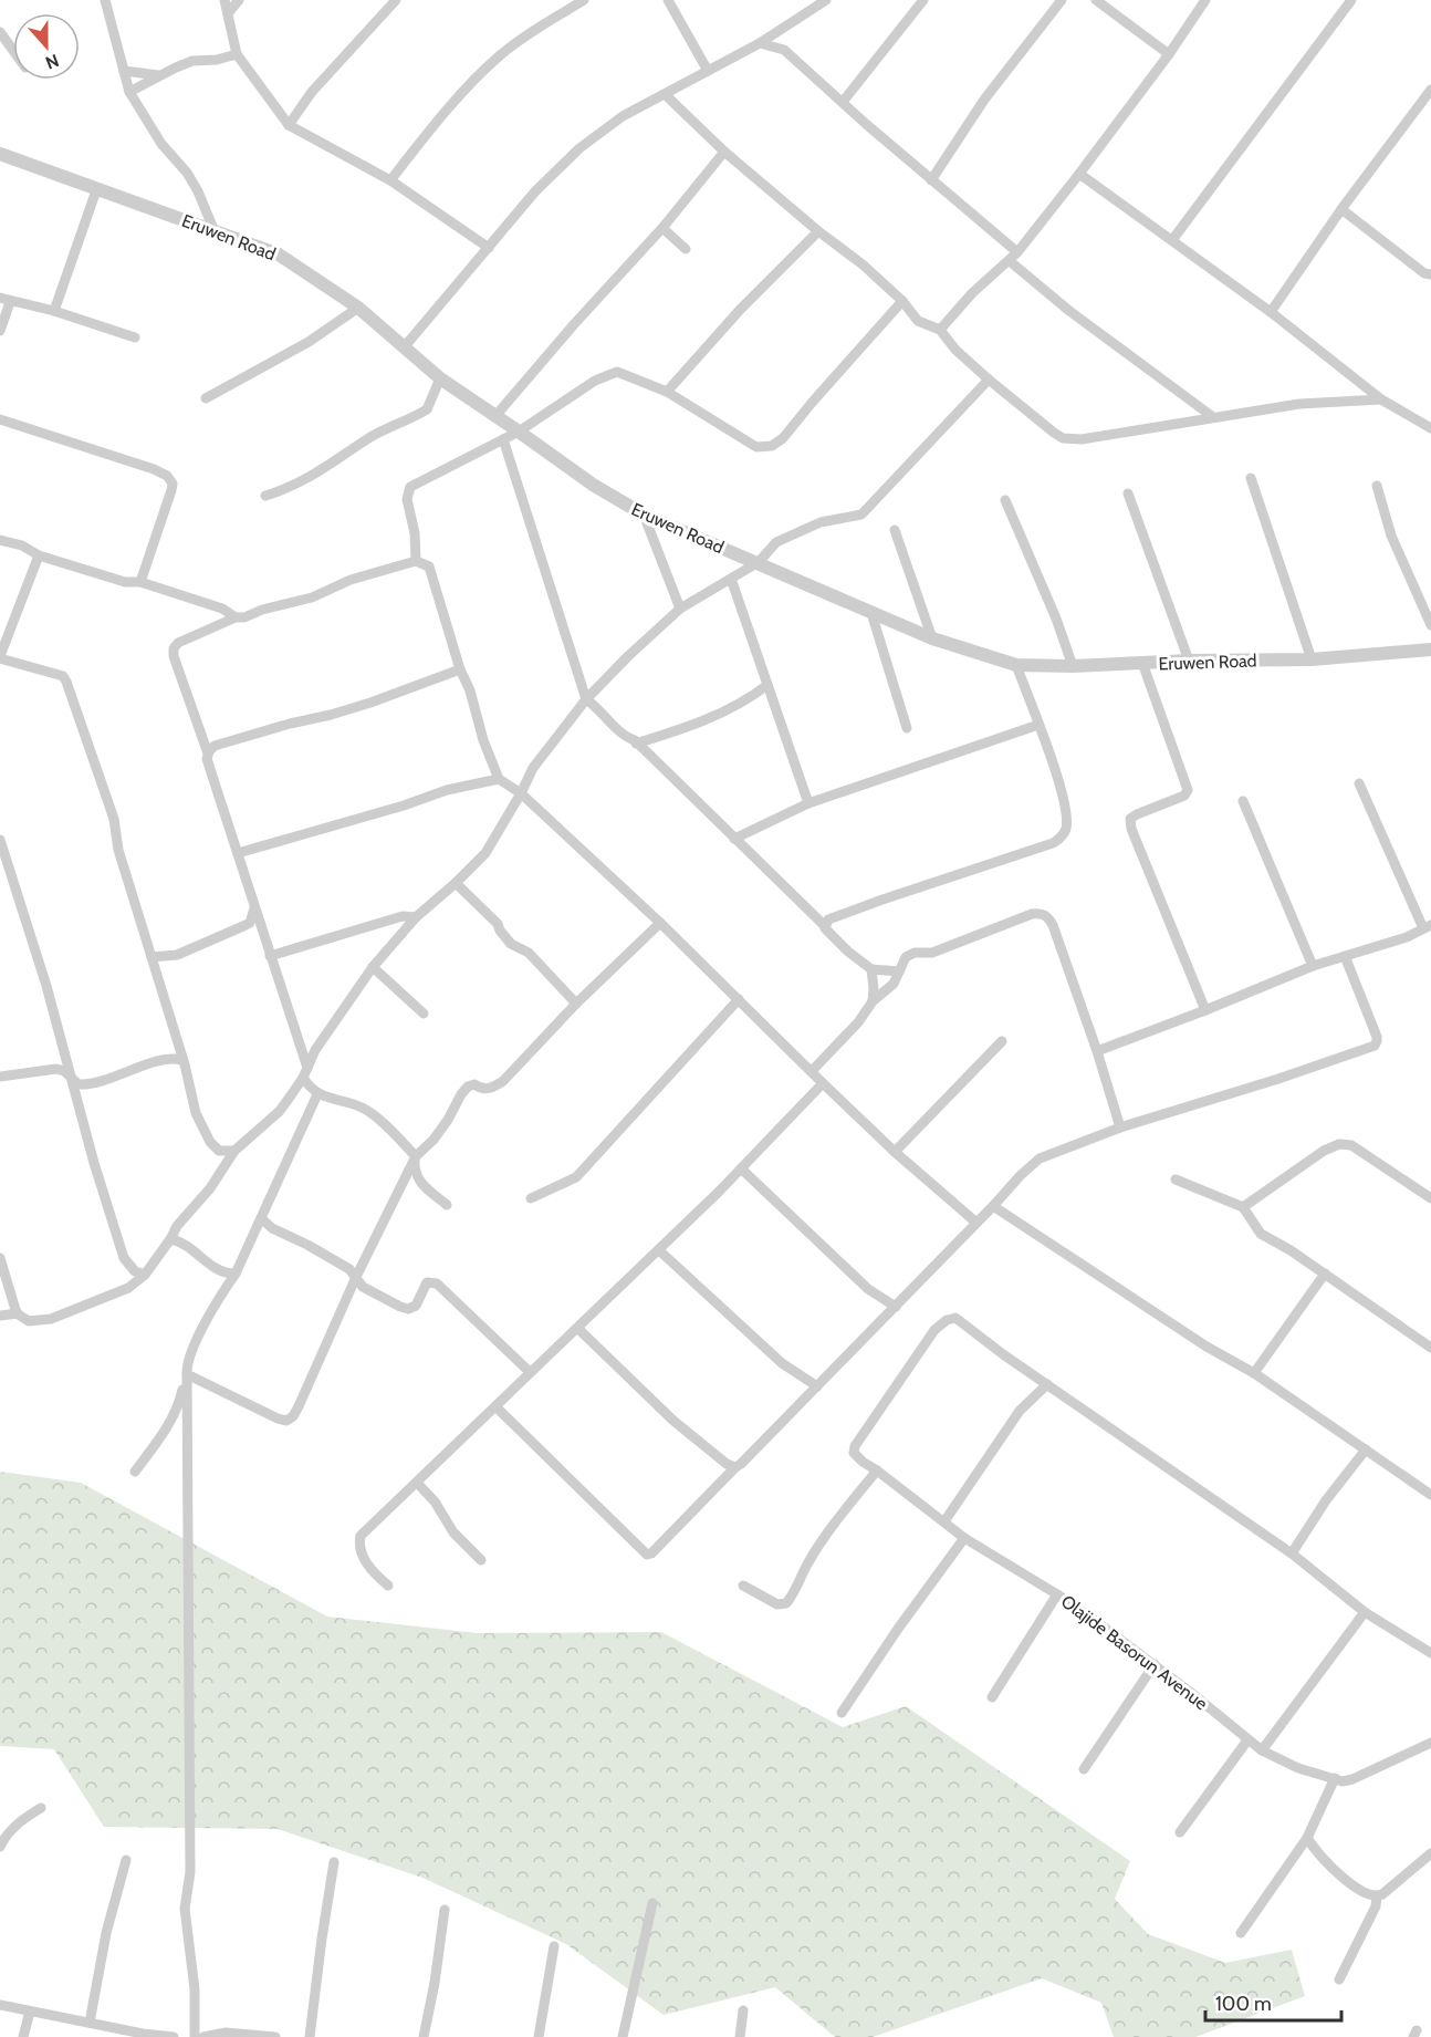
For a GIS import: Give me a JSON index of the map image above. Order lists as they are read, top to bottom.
{
  "streets": {
    "street": ["Eruwen Road", "Olajide Basorun Avenue"]
  },
  "scale_bar": "100 m",
  "north": "bottom"
}
